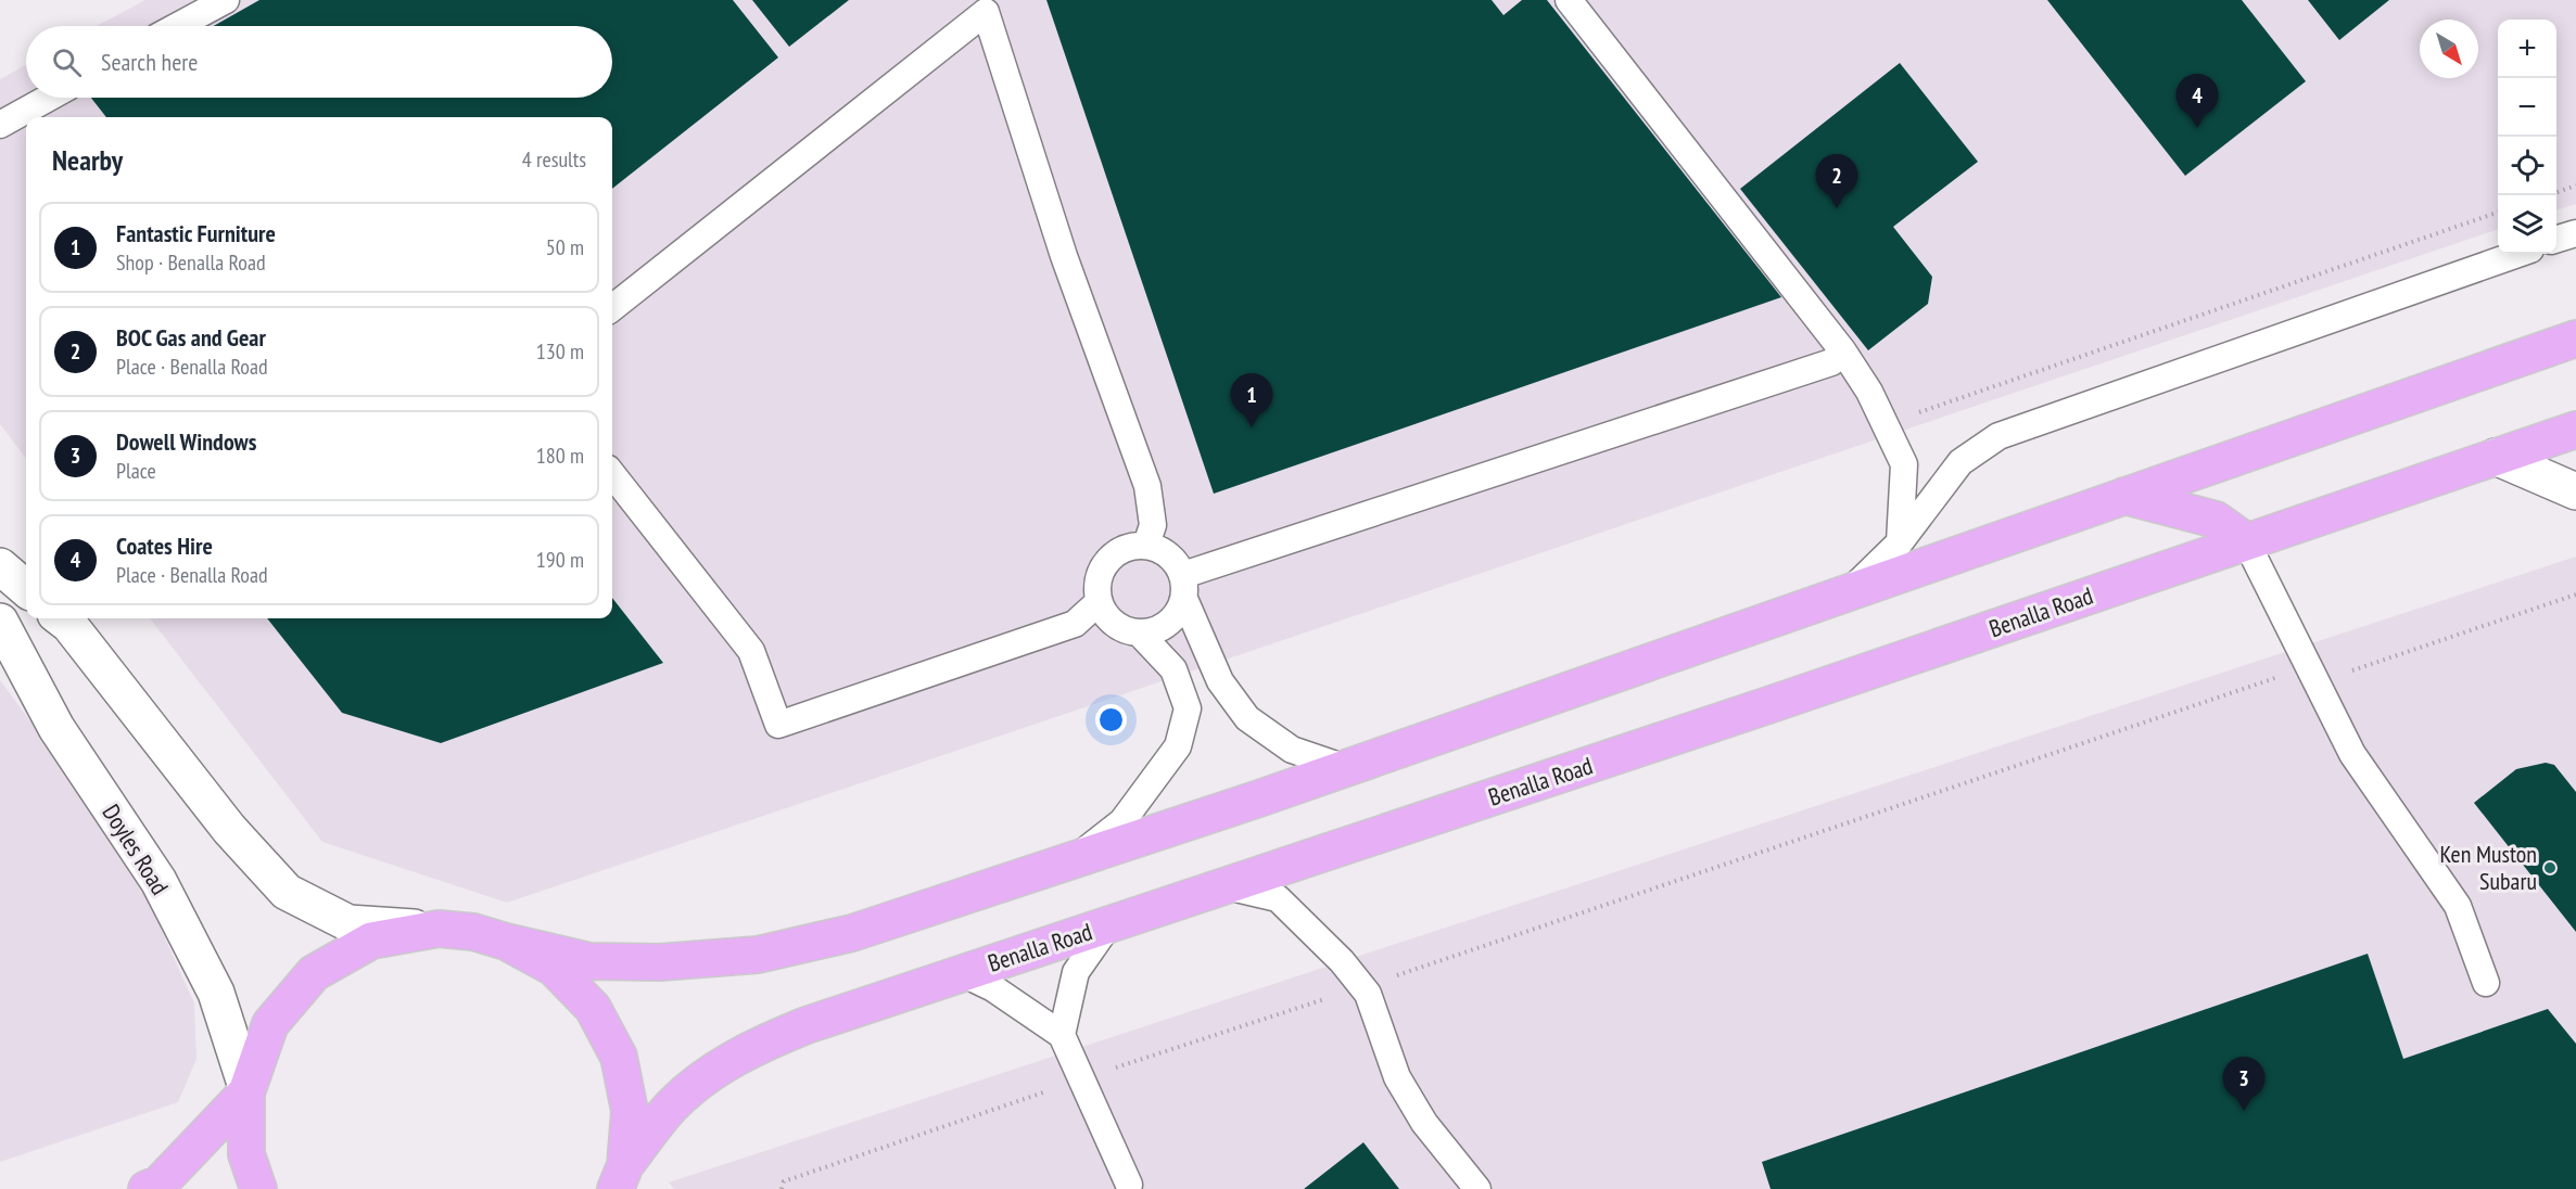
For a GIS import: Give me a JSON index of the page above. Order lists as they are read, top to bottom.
{
  "streets": {
    "highway": ["Benalla Road"],
    "main road": ["Doyles Road"]
  },
  "places": ["Ken Muston Subaru"],
  "north": "bottom right",
  "page": {
    "map_buttons": ["+", "−"],
    "search": "Search here",
    "pins": [
      "4",
      "2",
      "1",
      "3"
    ],
    "heading": ["Nearby", "4 results"],
    "list": [
      {
        "mark": "1",
        "name": "Fantastic Furniture",
        "note": "Shop · Benalla Road",
        "value": "50 m"
      },
      {
        "mark": "2",
        "name": "BOC Gas and Gear",
        "note": "Place · Benalla Road",
        "value": "130 m"
      },
      {
        "mark": "3",
        "name": "Dowell Windows",
        "note": "Place",
        "value": "180 m"
      },
      {
        "mark": "4",
        "name": "Coates Hire",
        "note": "Place · Benalla Road",
        "value": "190 m"
      }
    ]
  }
}
